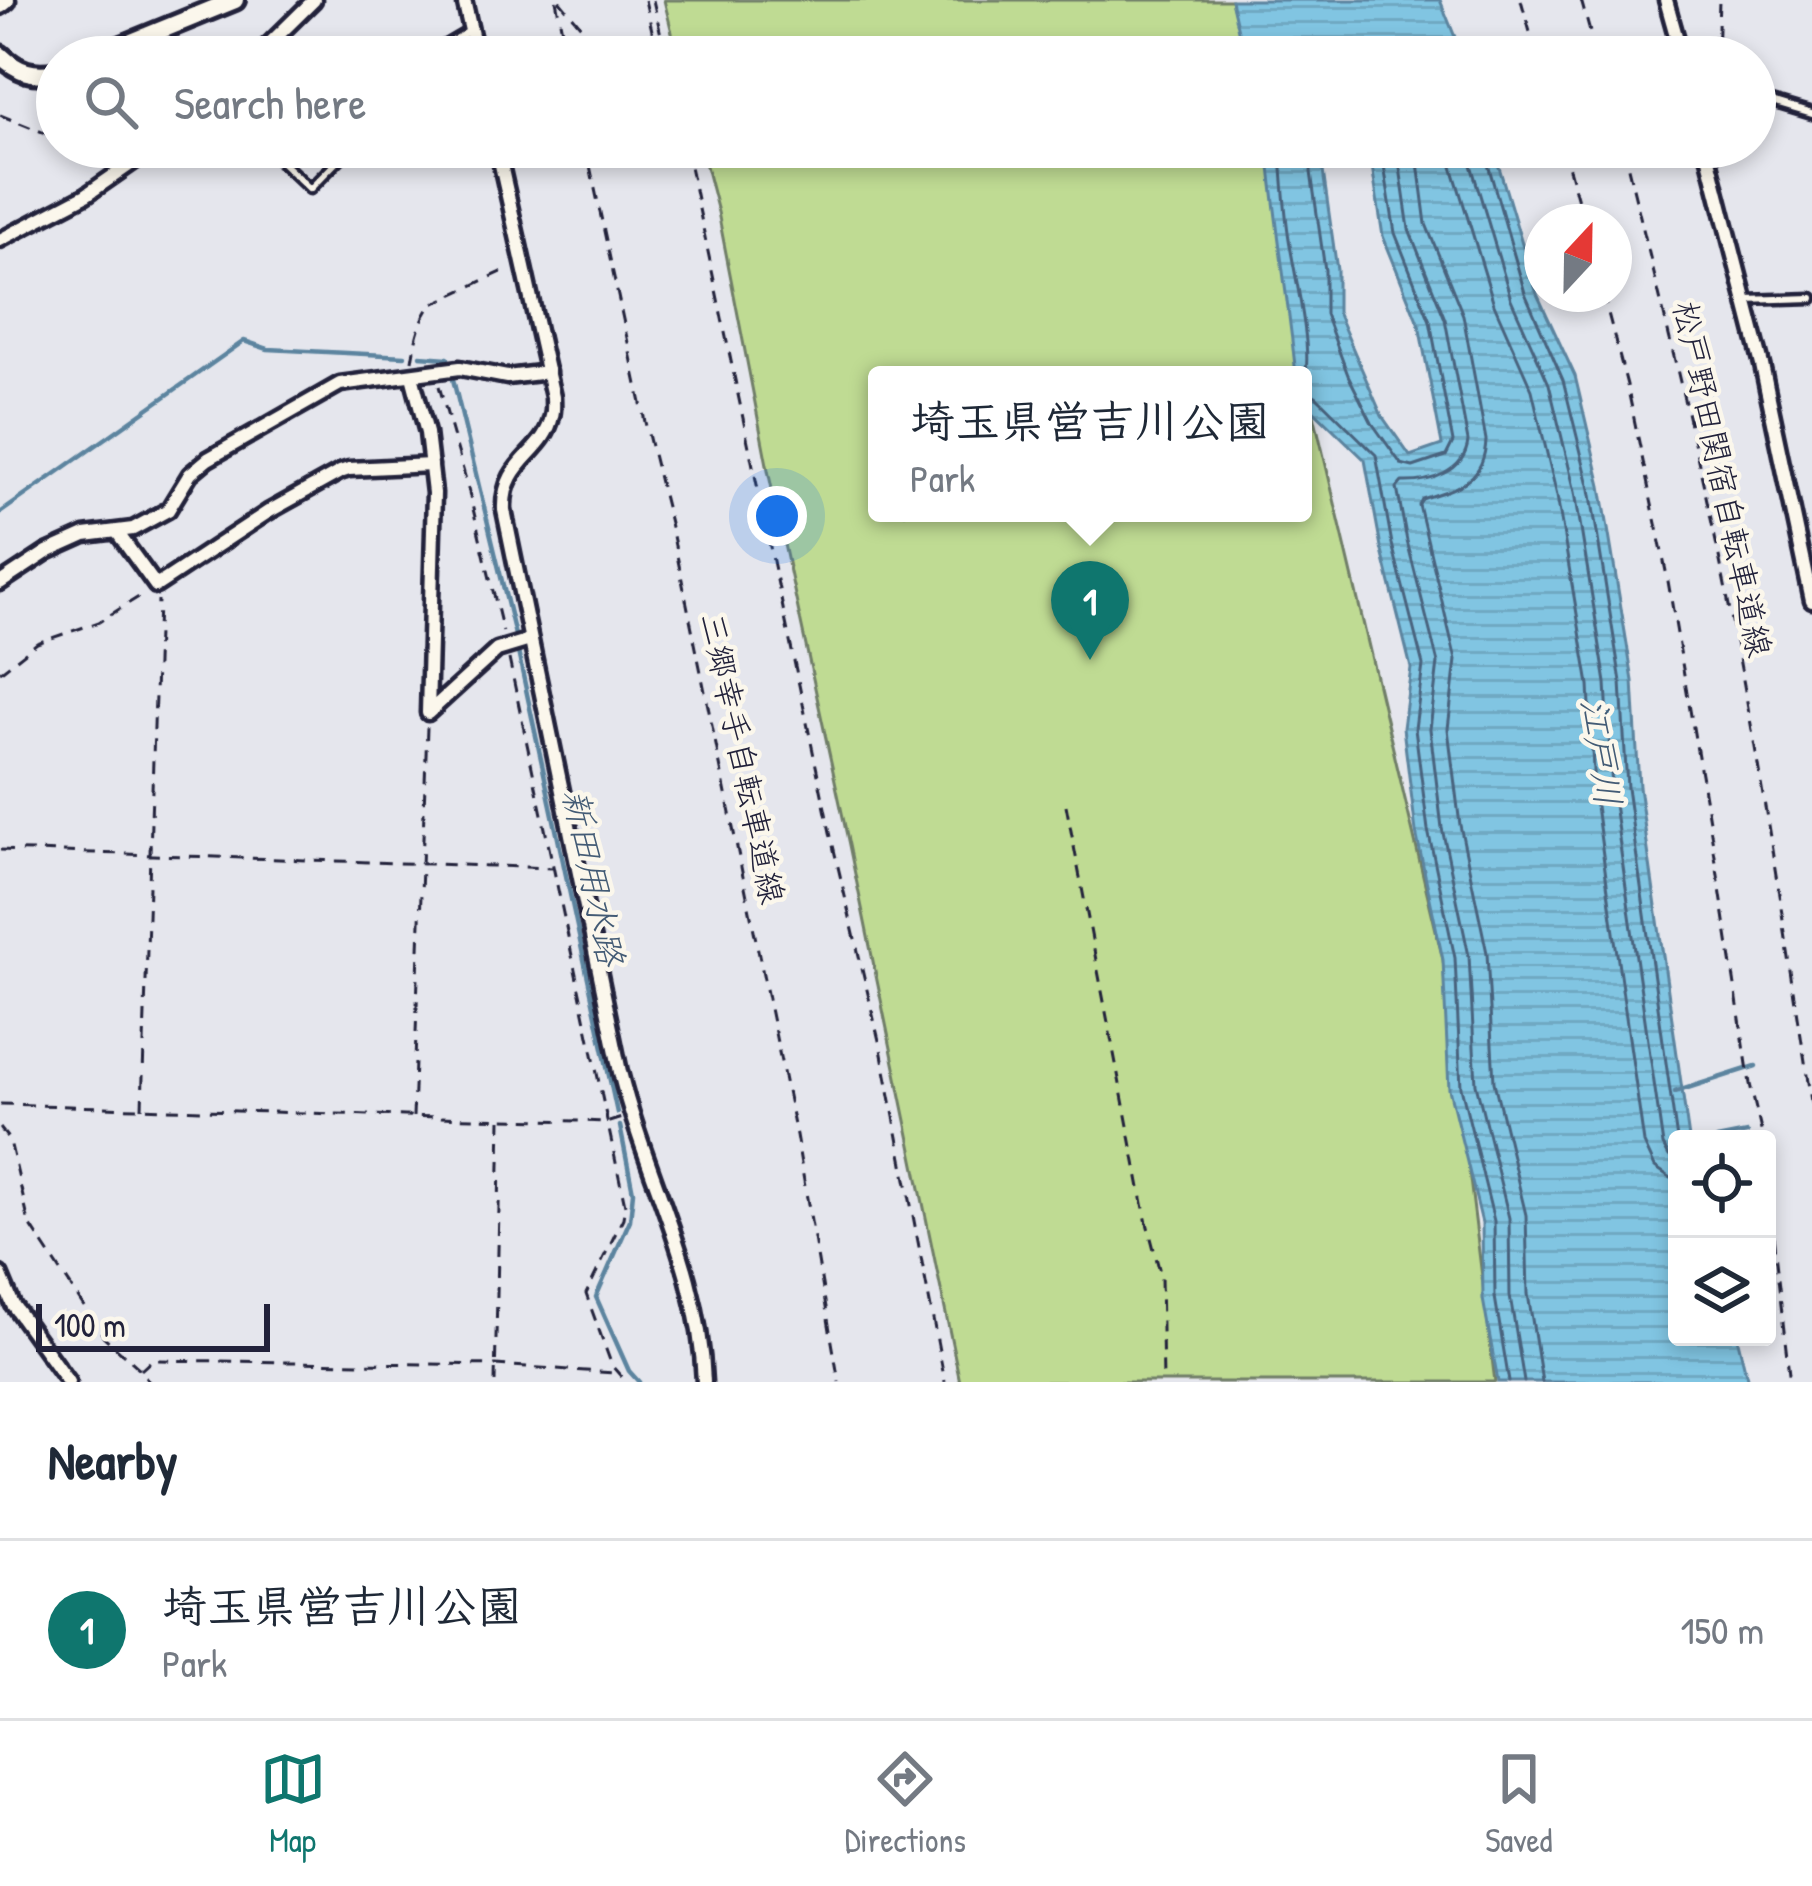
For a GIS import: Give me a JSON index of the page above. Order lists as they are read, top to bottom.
{
  "streets": {
    "path": ["松戸野田関宿自転車道線", "三郷幸手自転車道線"]
  },
  "water": ["江戸川", "新田用水路"],
  "scale_bar": "100 m",
  "north": "top",
  "page": {
    "search": "Search here",
    "popup": ["埼玉県営吉川公園", "Park"],
    "pins": "1",
    "scale": "100 m",
    "heading": "Nearby",
    "list": [
      {
        "mark": "1",
        "name": "埼玉県営吉川公園",
        "note": "Park",
        "value": "150 m"
      }
    ],
    "nav": ["Map", "Directions", "Saved"]
  }
}
